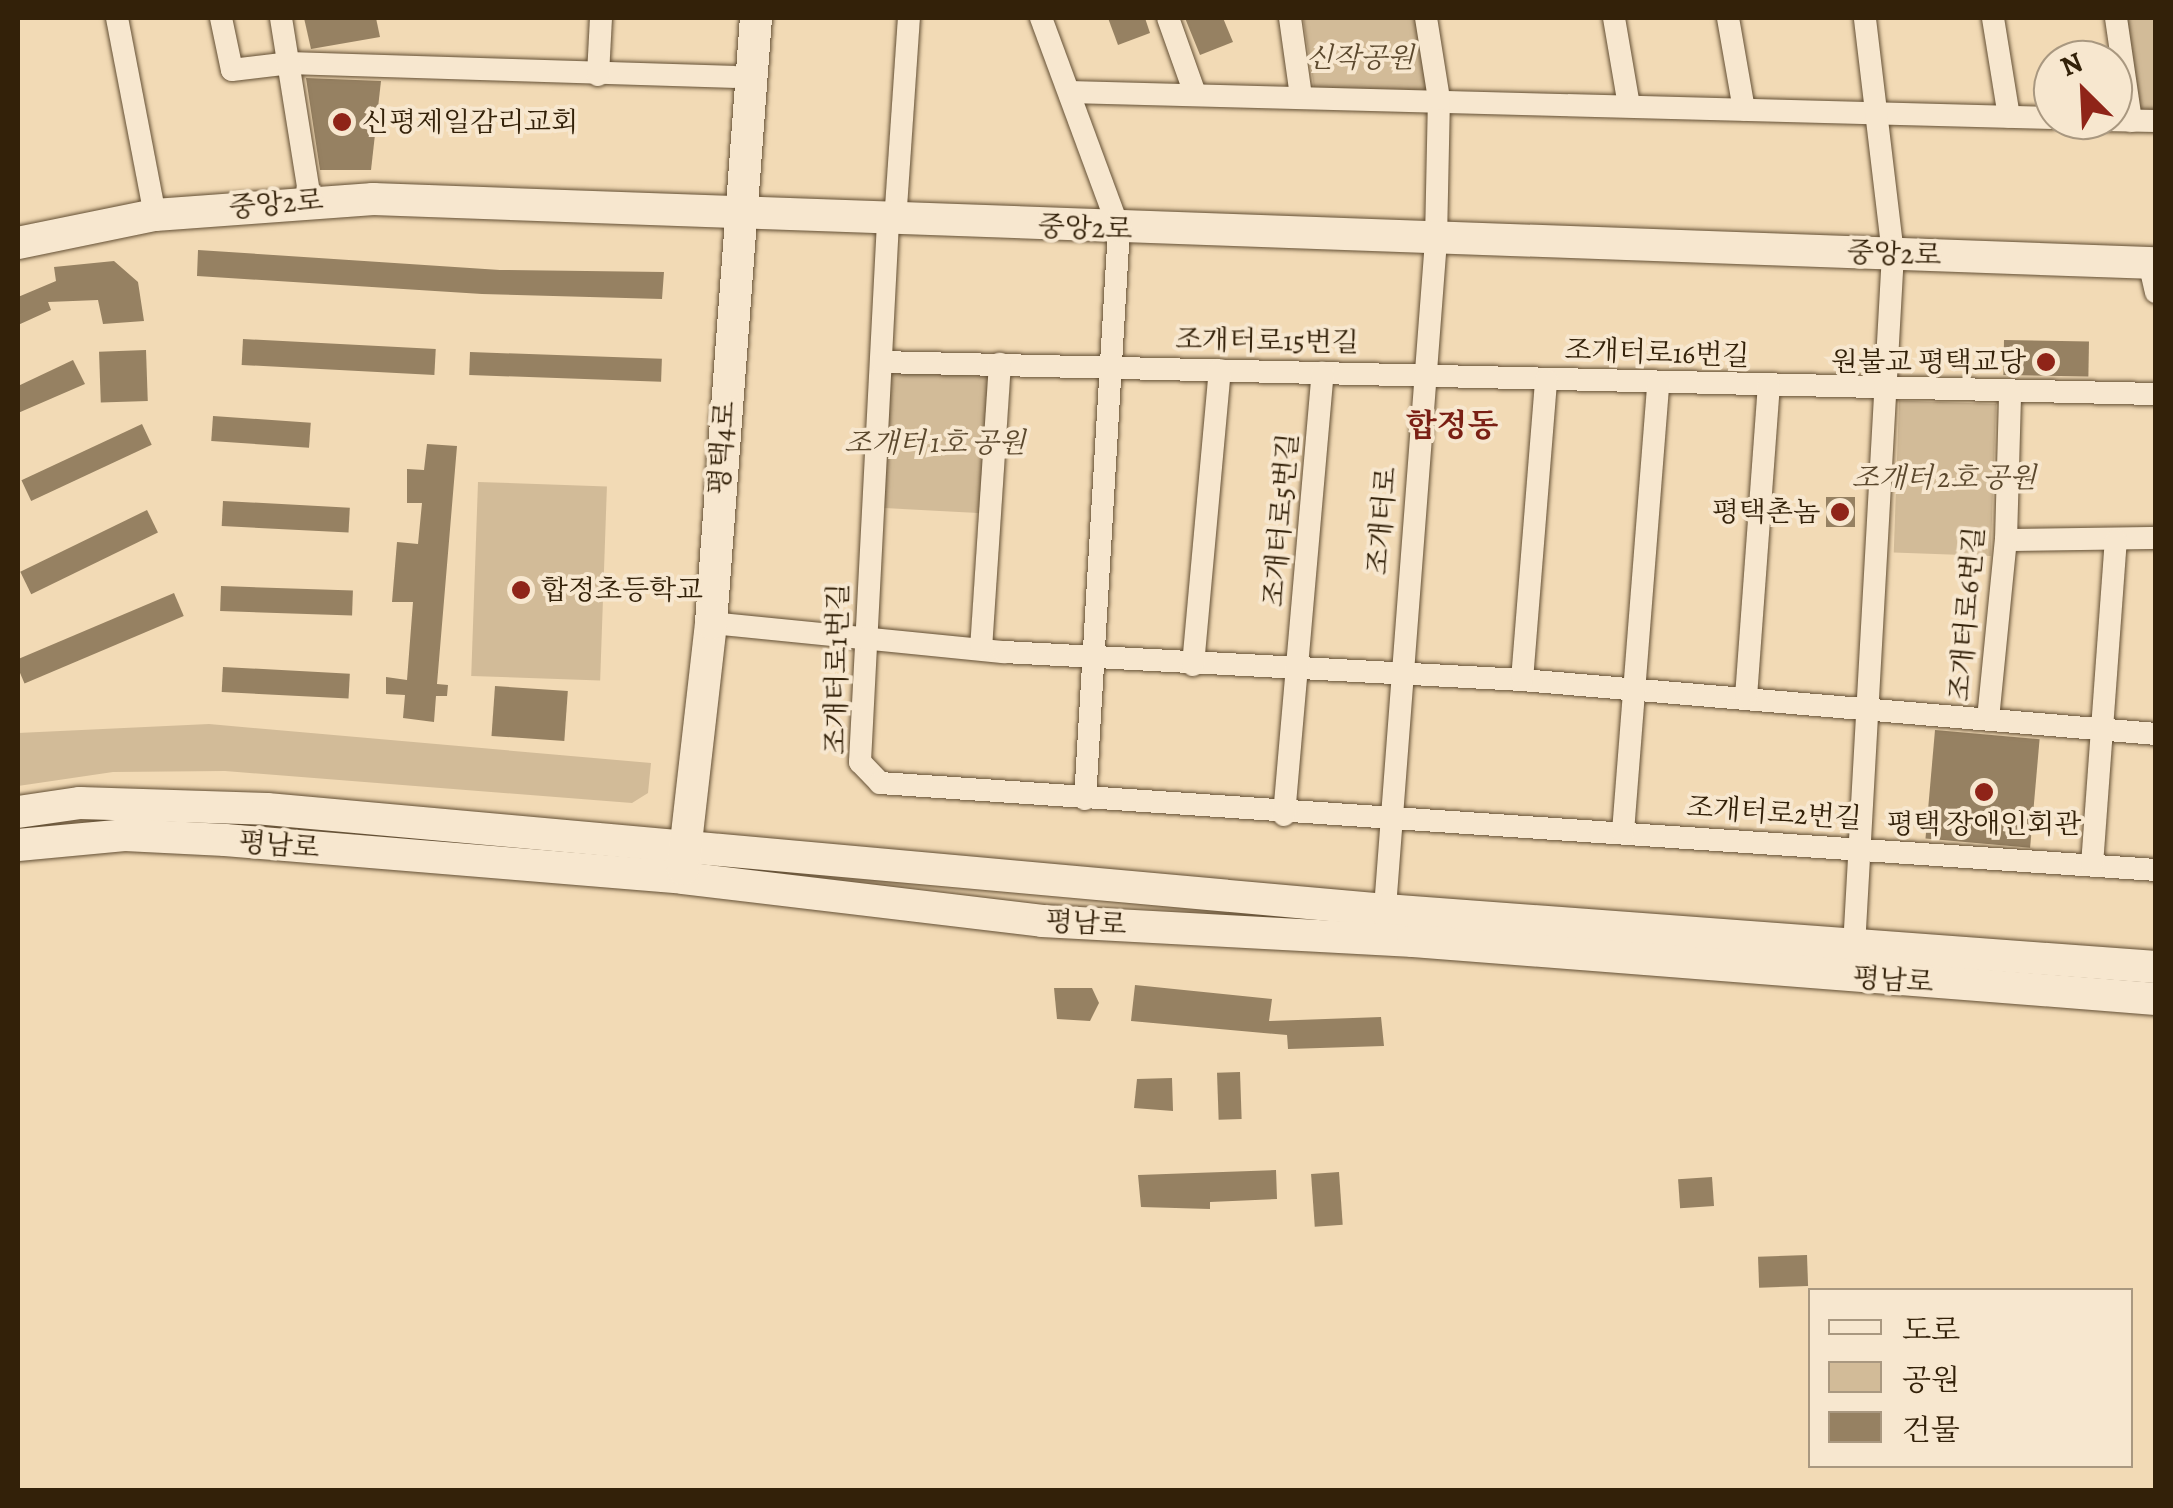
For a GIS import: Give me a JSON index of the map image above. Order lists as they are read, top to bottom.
{
  "streets": {
    "street": [
      "중앙2로",
      "조개터로15번길",
      "조개터로16번길",
      "평택4로",
      "조개터로5번길",
      "조개터로",
      "조개터로6번길",
      "조개터로1번길",
      "조개터로2번길",
      "평남로"
    ]
  },
  "crossings": [
    ["중앙2로", "평택4로"],
    ["중앙2로", "조개터로"],
    ["중앙2로", "조개터로1번길"],
    ["조개터로15번길", "조개터로16번길"],
    ["조개터로15번길", "조개터로5번길"],
    ["조개터로15번길", "조개터로"],
    ["조개터로15번길", "조개터로1번길"],
    ["조개터로16번길", "조개터로"],
    ["조개터로16번길", "조개터로6번길"],
    ["평택4로", "평남로"],
    ["조개터로5번길", "조개터로1번길"],
    ["조개터로", "조개터로6번길"],
    ["조개터로", "조개터로1번길"],
    ["조개터로", "조개터로2번길"],
    ["조개터로", "평남로"],
    ["조개터로1번길", "조개터로2번길"]
  ],
  "districts": ["합정동"],
  "parks": ["신작공원", "조개터 1호 공원", "조개터 2호 공원"],
  "places": [
    "신평제일감리교회",
    "원불교 평택교당",
    "평택촌놈",
    "합정초등학교",
    "평택 장애인회관"
  ],
  "legend": ["도로", "공원", "건물"],
  "north": "top left"
}
